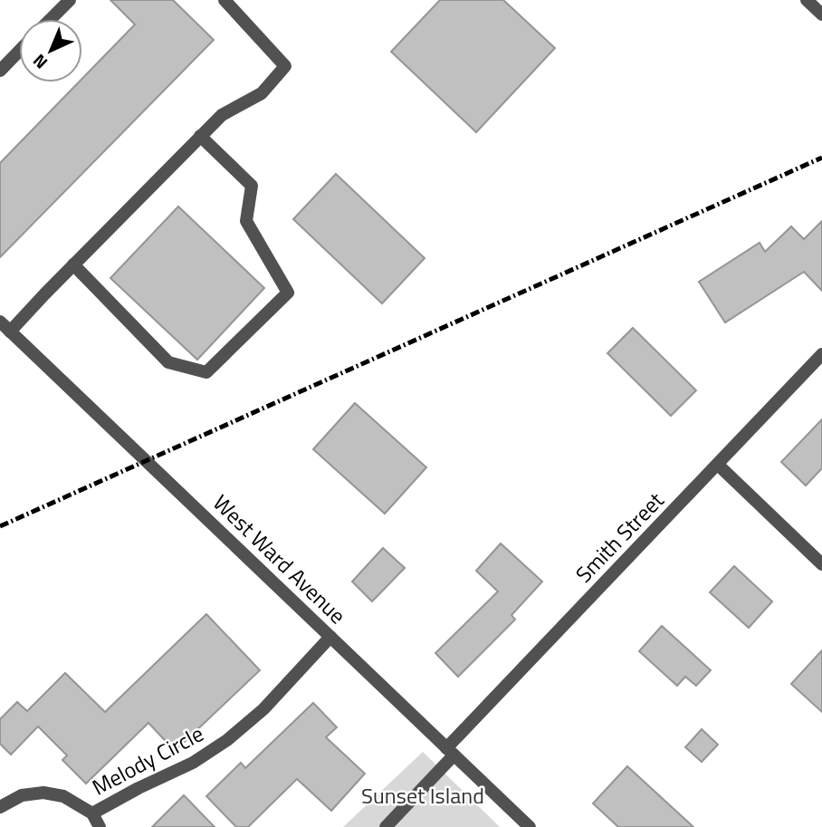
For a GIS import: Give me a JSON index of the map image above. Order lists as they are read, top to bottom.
{
  "streets": {
    "street": ["Smith Street", "West Ward Avenue", "Melody Circle"]
  },
  "crossings": [
    ["Smith Street", "West Ward Avenue"],
    ["West Ward Avenue", "Melody Circle"]
  ],
  "parks": ["Sunset Island"],
  "north": "bottom left"
}
